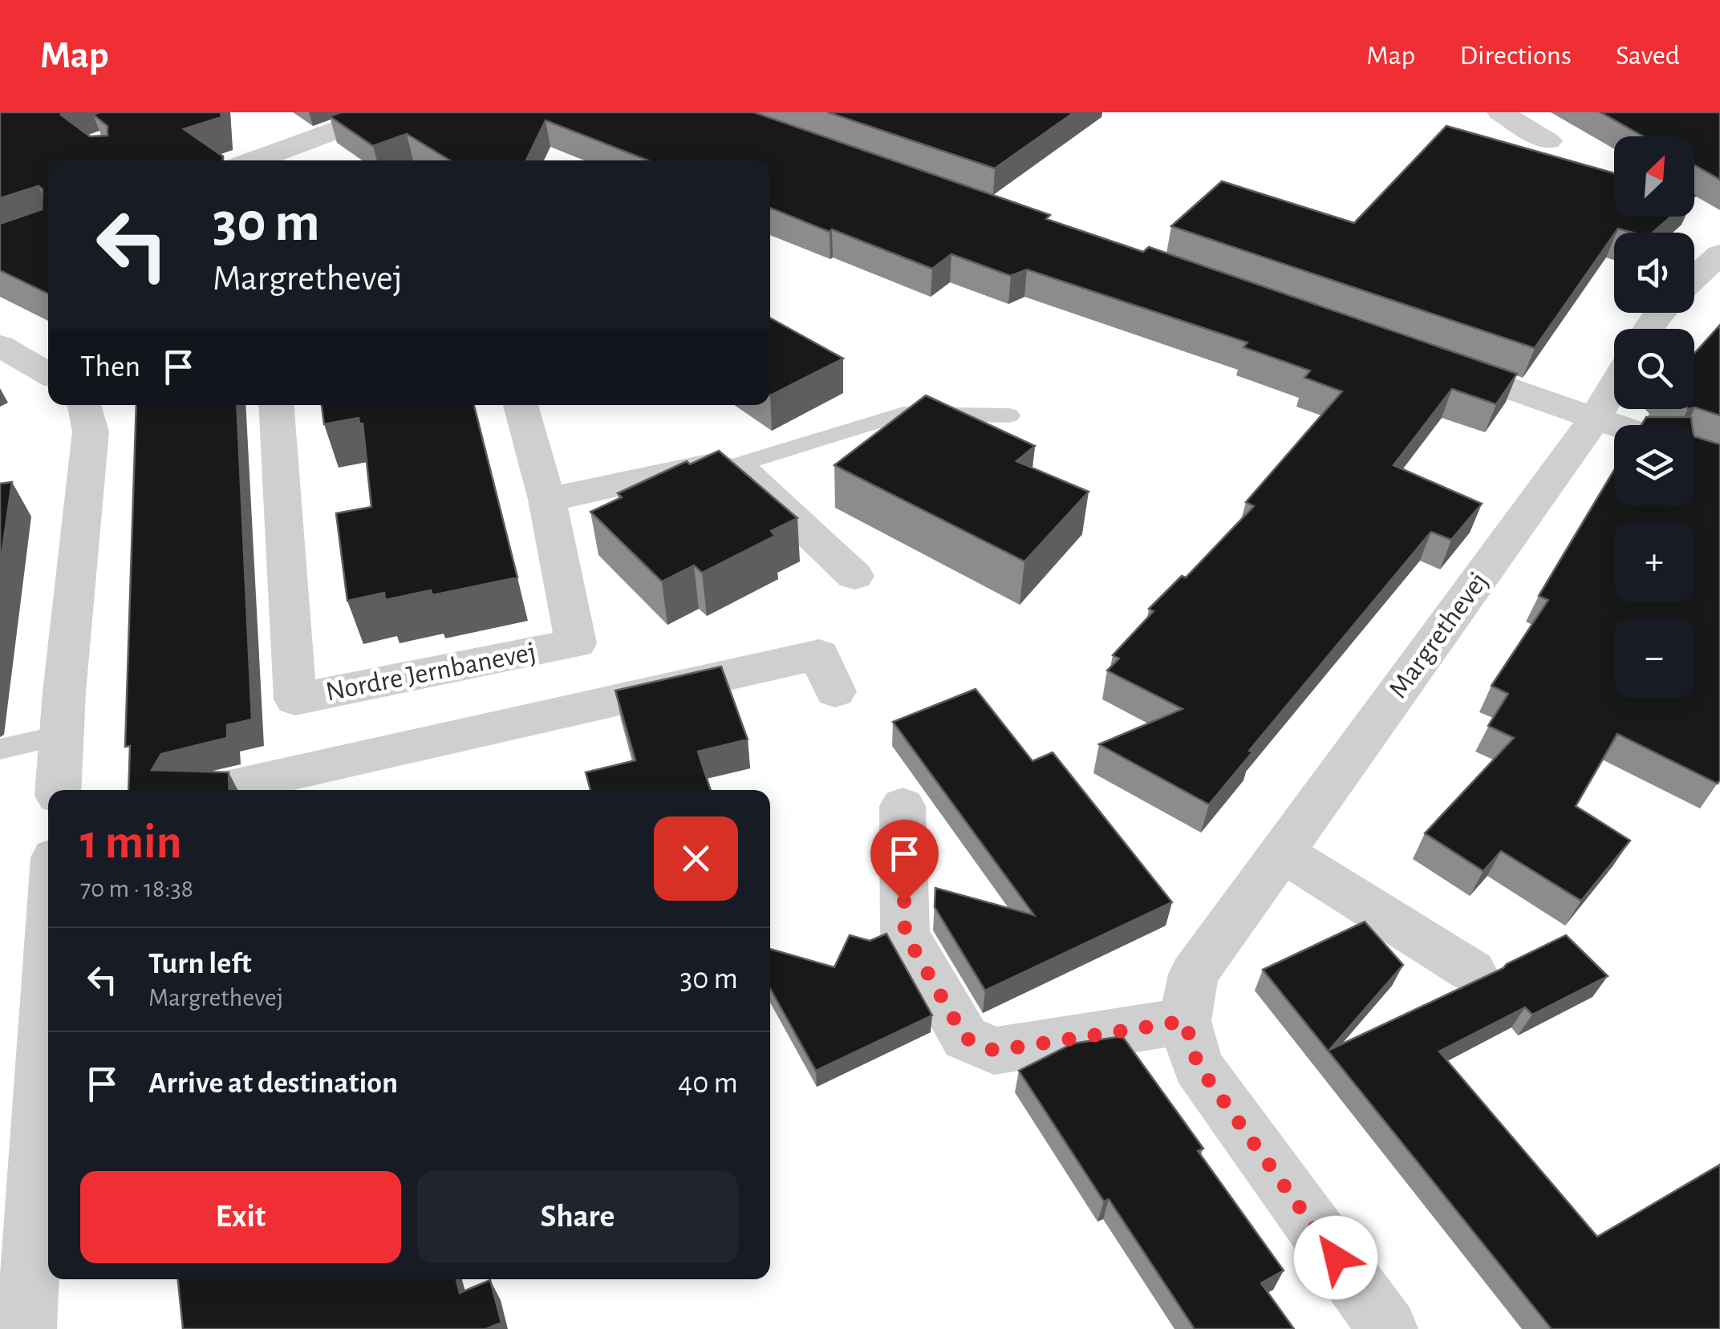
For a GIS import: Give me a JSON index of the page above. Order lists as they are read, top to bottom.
{
  "streets": {
    "street": ["Margrethevej", "Nordre Jernbanevej"]
  },
  "north": "top right",
  "page": {
    "header": "Map",
    "nav": ["Map", "Directions", "Saved"],
    "map_buttons": ["+", "−"],
    "turn": ["30 m", "Margrethevej"],
    "then": "Then",
    "heading": ["1 min", "70 m · 18:38"],
    "list": [
      {
        "name": "Turn left",
        "note": "Margrethevej",
        "value": "30 m"
      },
      {
        "name": "Arrive at destination",
        "value": "40 m"
      }
    ],
    "buttons": ["Exit", "Share"]
  }
}
